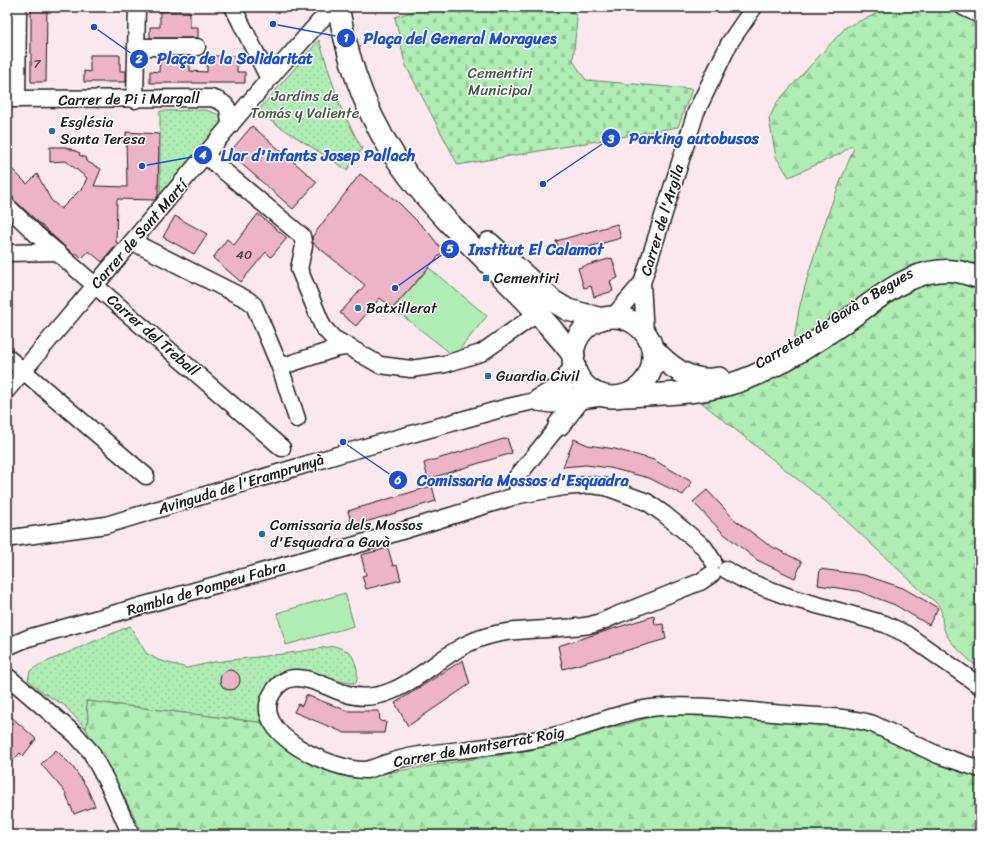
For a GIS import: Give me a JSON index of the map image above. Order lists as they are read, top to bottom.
{
  "streets": {
    "main road": ["Carretera de Gavà a Begues"],
    "street": [
      "Carrer de Pi i Margall",
      "Carrer de l'Argila",
      "Carrer de Sant Martí",
      "Carrer del Treball",
      "Avinguda de l'Eramprunyà",
      "Rambla de Pompeu Fabra",
      "Carrer de Montserrat Roig"
    ]
  },
  "crossings": [
    ["Carrer de Pi i Margall", "Carrer de Sant Martí"],
    ["Carrer de l'Argila", "Carretera de Gavà a Begues"],
    ["Carrer de Sant Martí", "Carrer del Treball"],
    ["Rambla de Pompeu Fabra", "Carrer de Montserrat Roig"]
  ],
  "parks": ["Cementiri Municipal", "Jardins de Tomás y Valiente"],
  "places": {
    "other": [
      "Plaça del General Moragues",
      "Plaça de la Solidaritat",
      "Església Santa Teresa",
      "Llar d'infants Josep Pallach",
      "Parking autobusos",
      "Institut El Calamot",
      "Batxillerat",
      "Guardia Civil",
      "Comissaria Mossos d'Esquadra",
      "Comissaria dels Mossos d'Esquadra a Gavà"
    ],
    "transit": ["Cementiri"]
  },
  "house_numbers": ["7", "40"]
}
